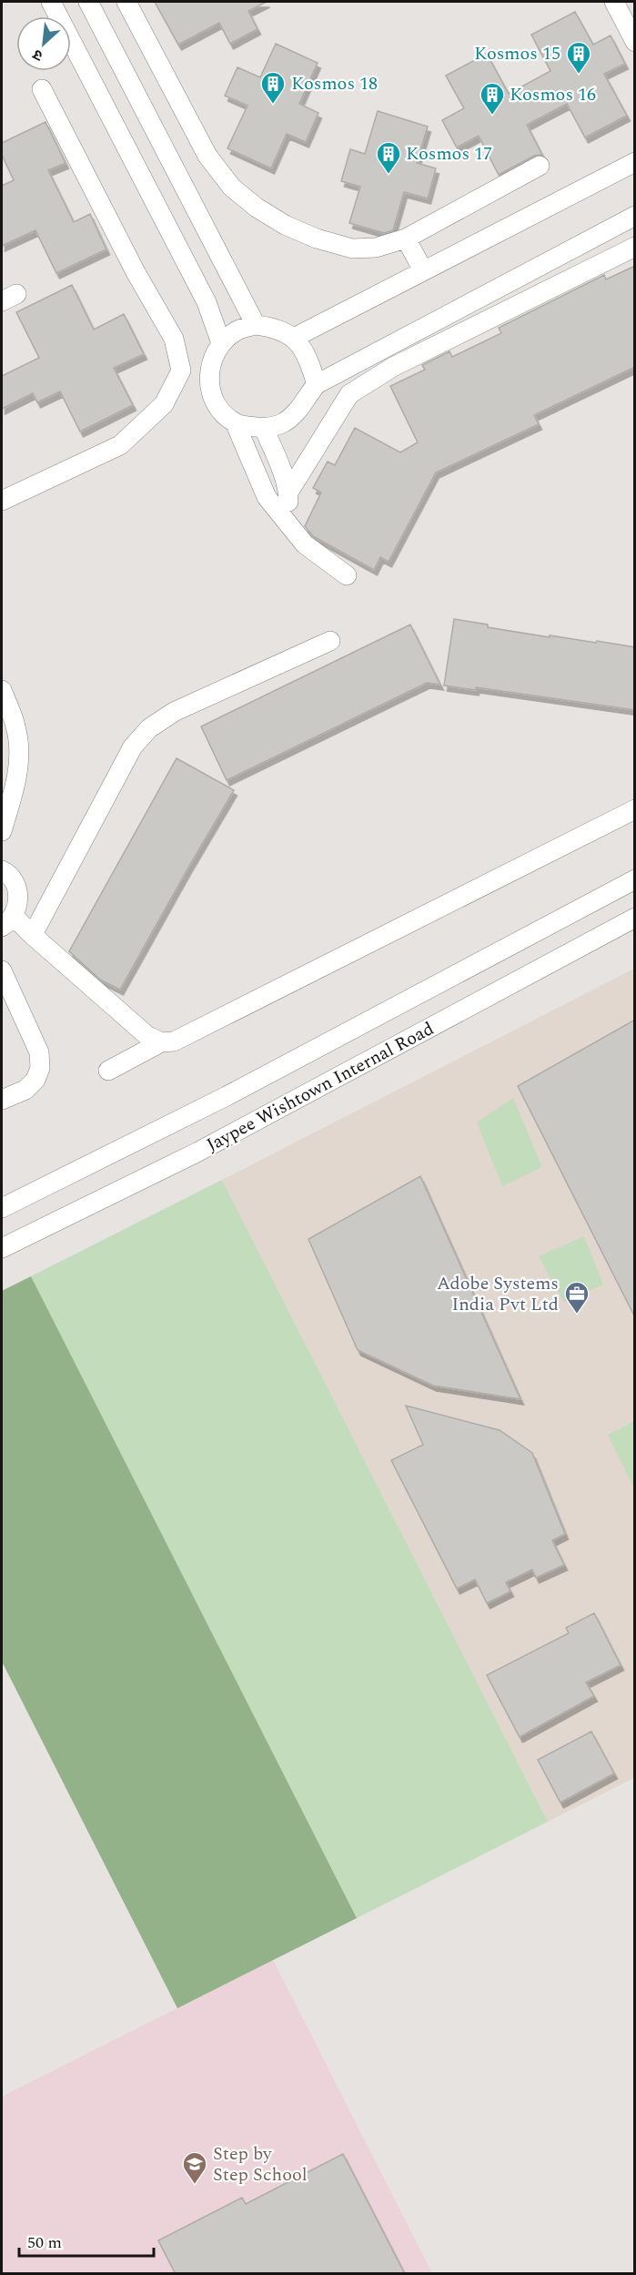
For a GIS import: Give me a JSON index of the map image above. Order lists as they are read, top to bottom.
{
  "streets": {
    "street": ["Jaypee Wishtown Internal Road"]
  },
  "places": {
    "building": [
      "Kosmos 15",
      "Kosmos 18",
      "Kosmos 16",
      "Kosmos 17"
    ],
    "office": ["Adobe Systems India Pvt Ltd"],
    "school or university": ["Step by Step School"]
  },
  "scale_bar": "50 m",
  "north": "bottom left"
}
